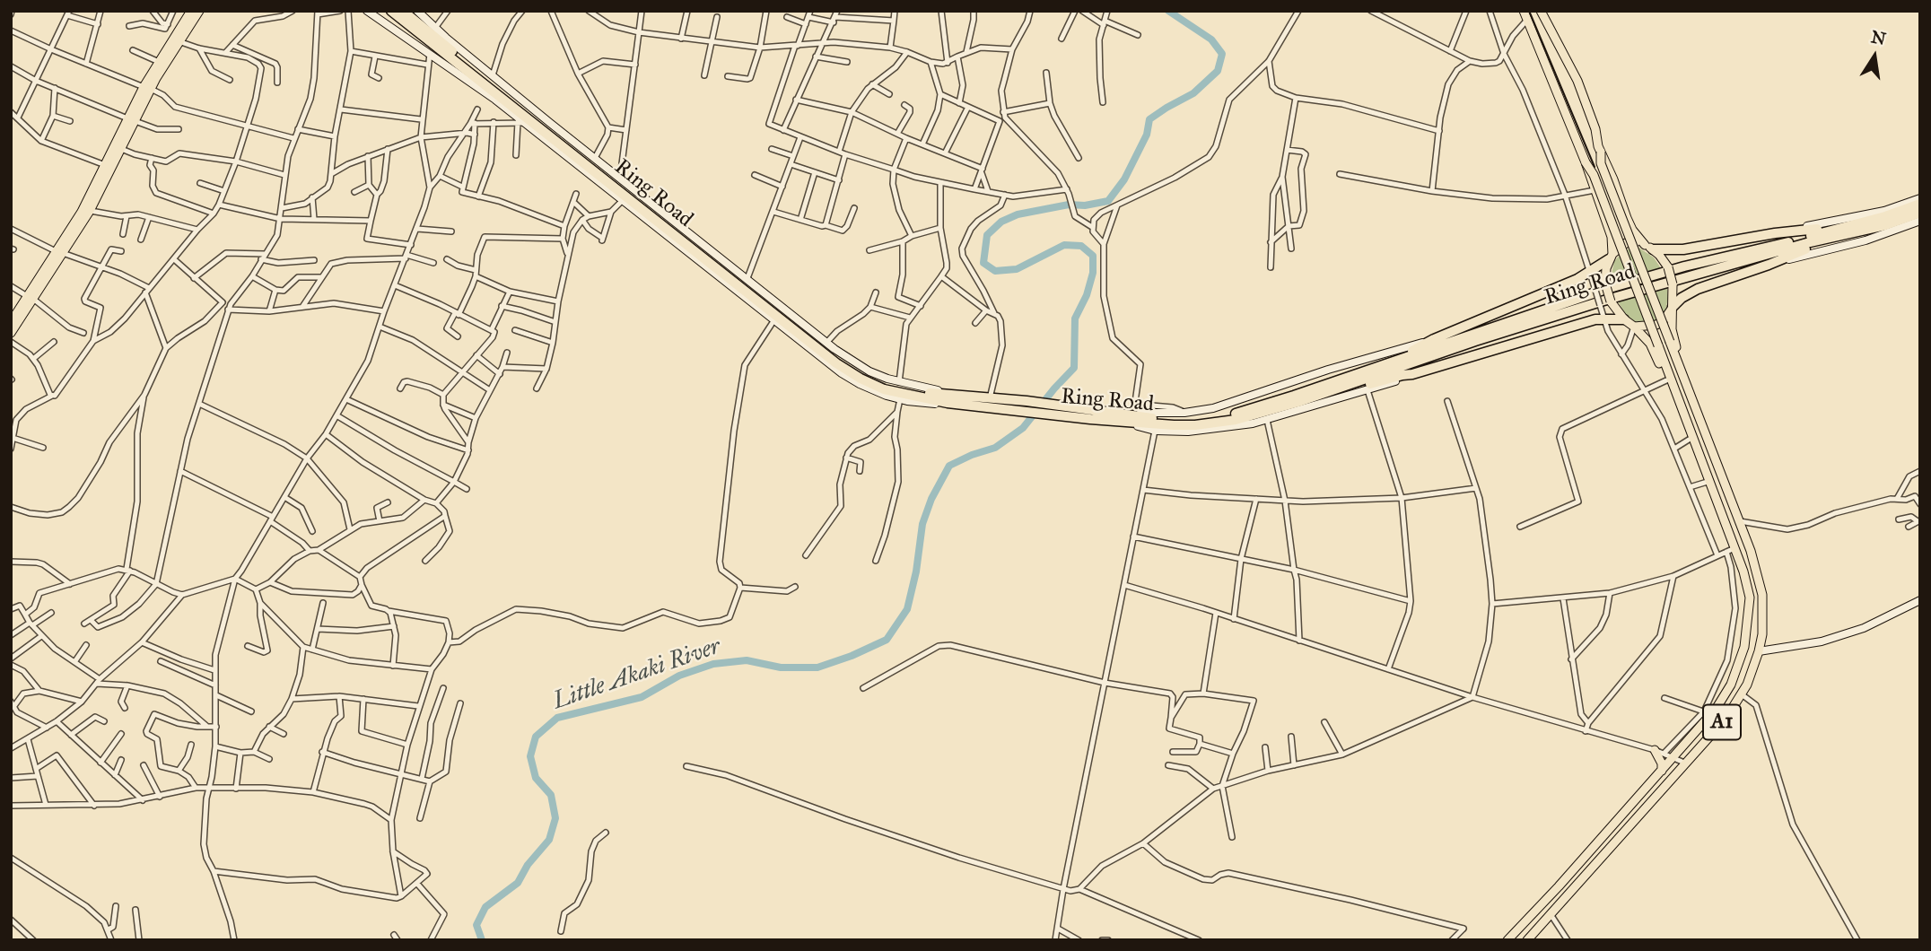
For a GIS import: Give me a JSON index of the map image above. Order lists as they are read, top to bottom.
{
  "streets": {
    "highway": ["Ring Road"],
    "main road": ["A1"]
  },
  "water": ["Little Akaki River"],
  "north": "top"
}
